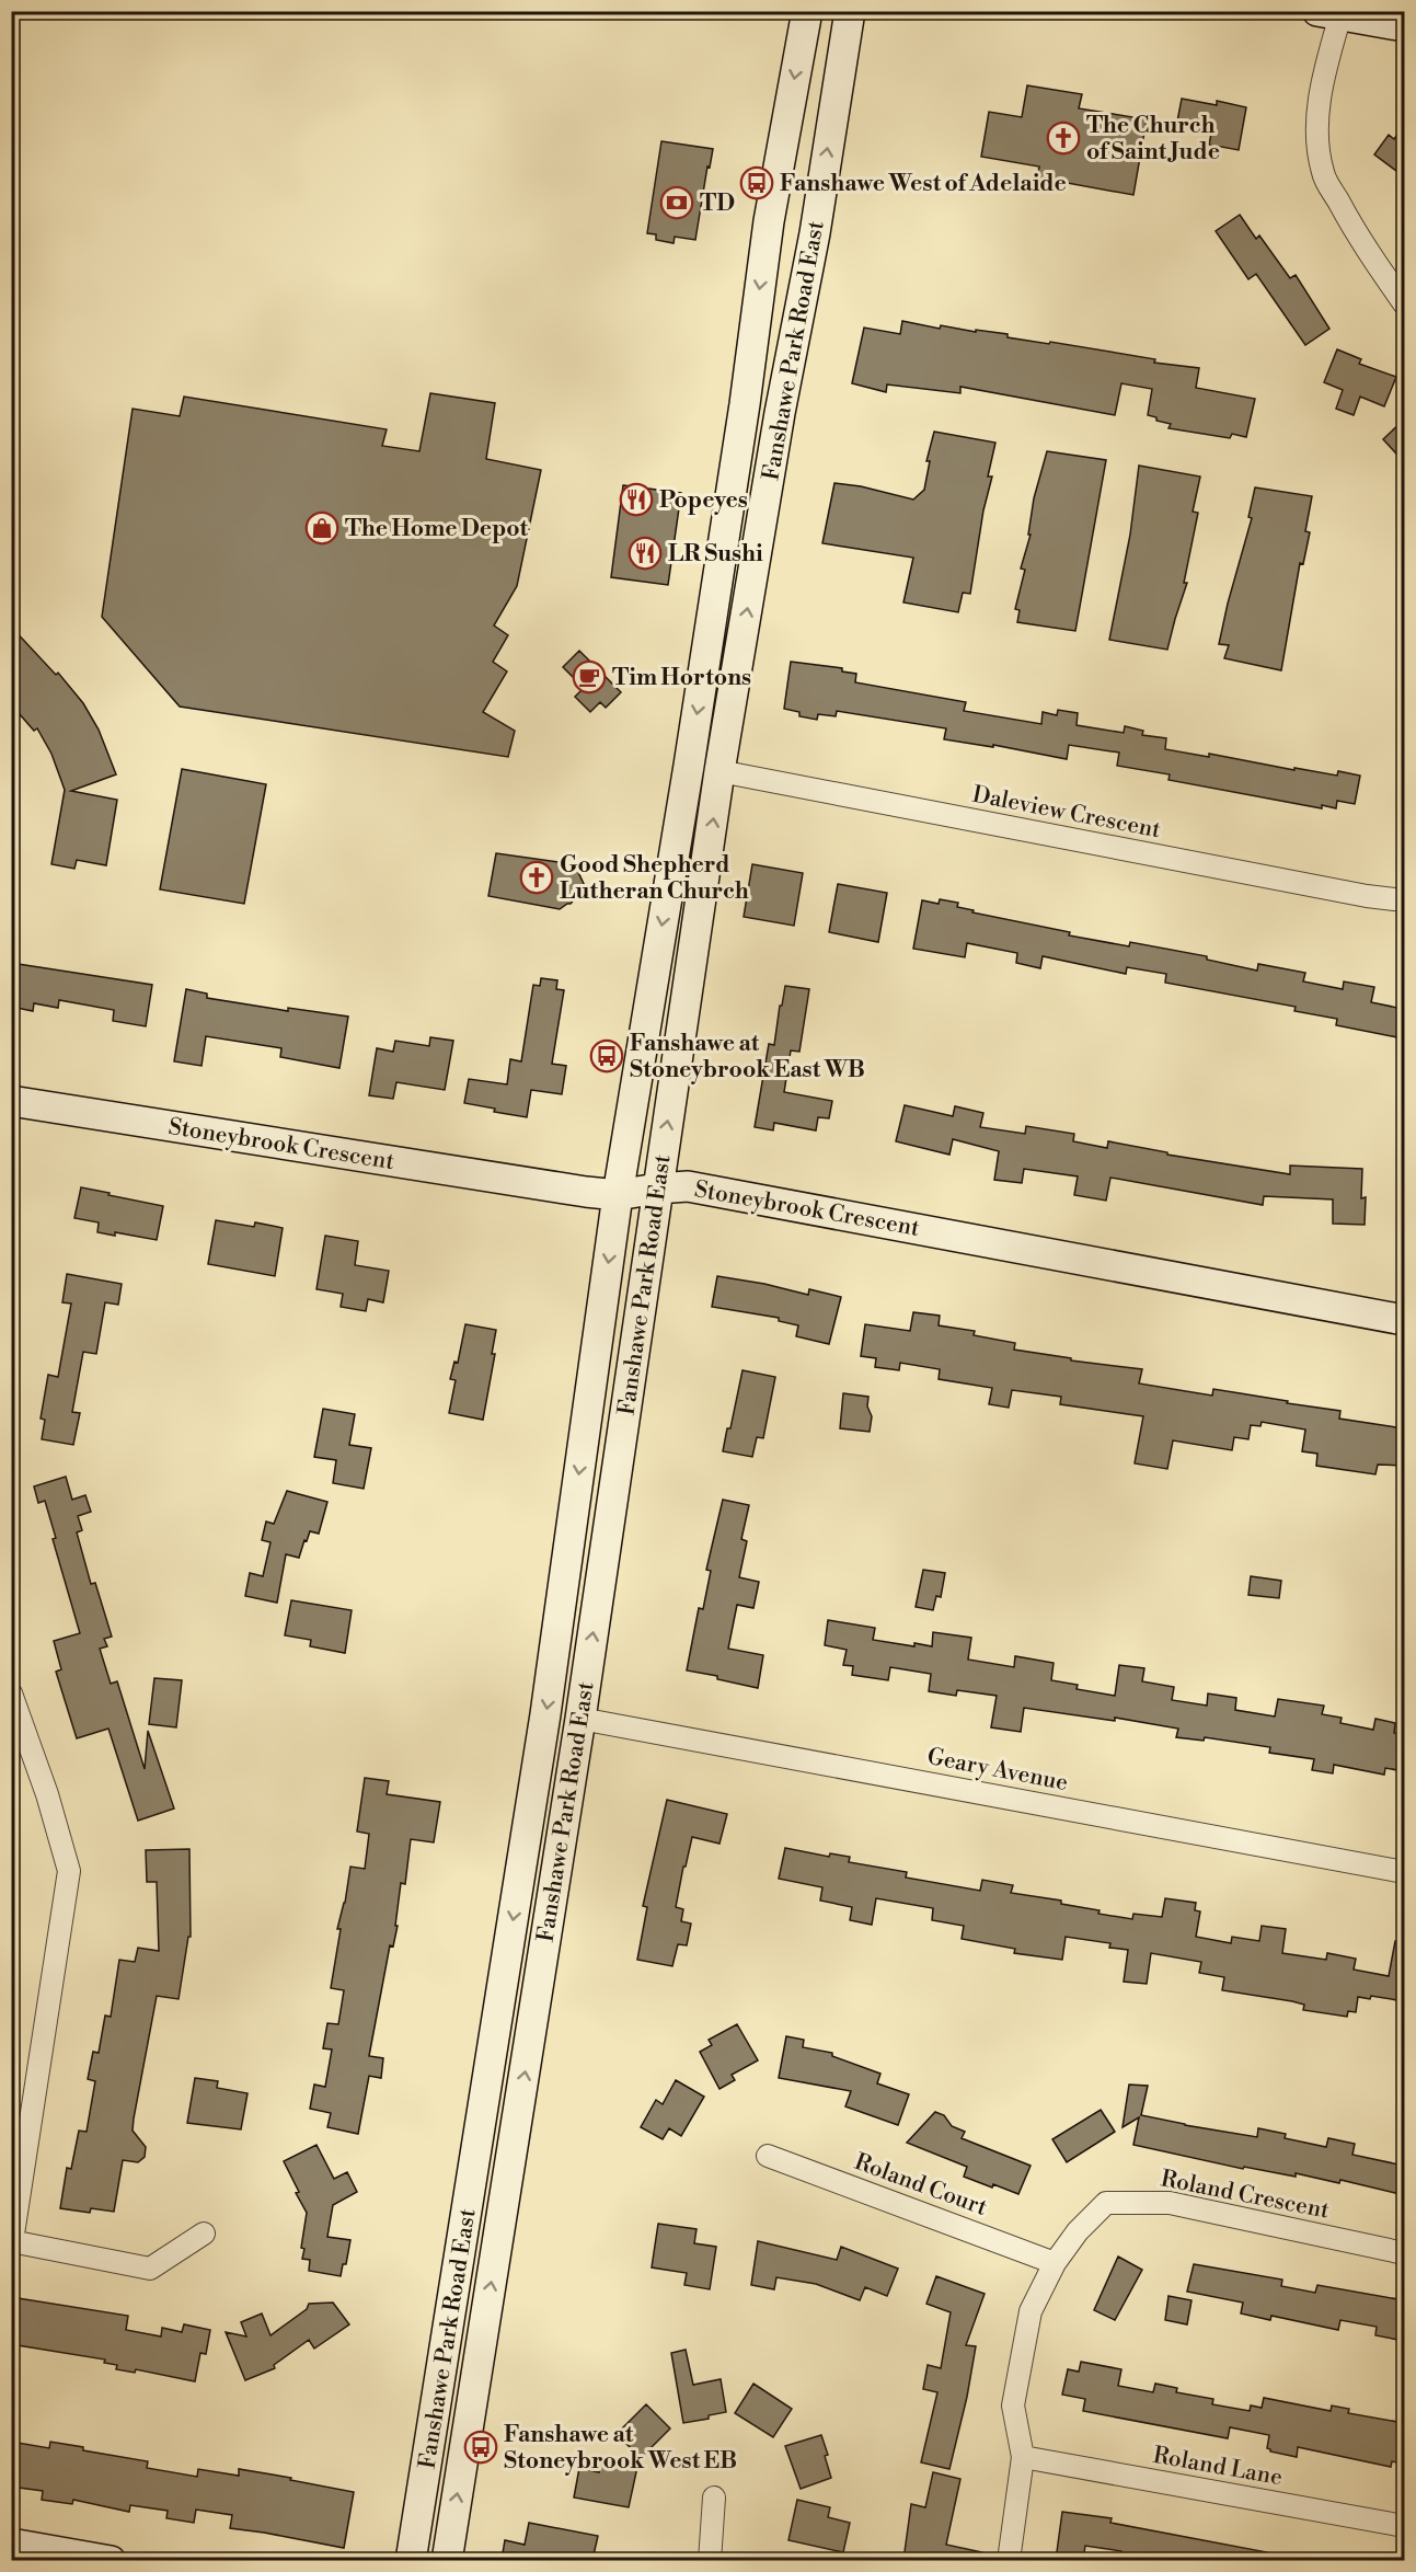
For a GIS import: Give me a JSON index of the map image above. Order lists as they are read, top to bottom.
{
  "streets": {
    "main road": ["Fanshawe Park Road East", "Stoneybrook Crescent"],
    "street": [
      "Daleview Crescent",
      "Geary Avenue",
      "Roland Court",
      "Roland Crescent",
      "Roland Lane"
    ]
  },
  "crossings": [
    ["Fanshawe Park Road East", "Daleview Crescent"],
    ["Fanshawe Park Road East", "Stoneybrook Crescent"],
    ["Fanshawe Park Road East", "Geary Avenue"],
    ["Roland Court", "Roland Crescent"],
    ["Roland Crescent", "Roland Lane"]
  ],
  "places": {
    "church": ["The Church of Saint Jude", "Good Shepherd Lutheran Church"],
    "bus stop": ["Fanshawe West of Adelaide", "Fanshawe at Stoneybrook East WB", "Fanshawe at Stoneybrook West EB"],
    "bank": ["TD"],
    "restaurant": ["Popeyes", "LR Sushi"],
    "shop": ["The Home Depot"],
    "cafe": ["Tim Hortons"]
  }
}
